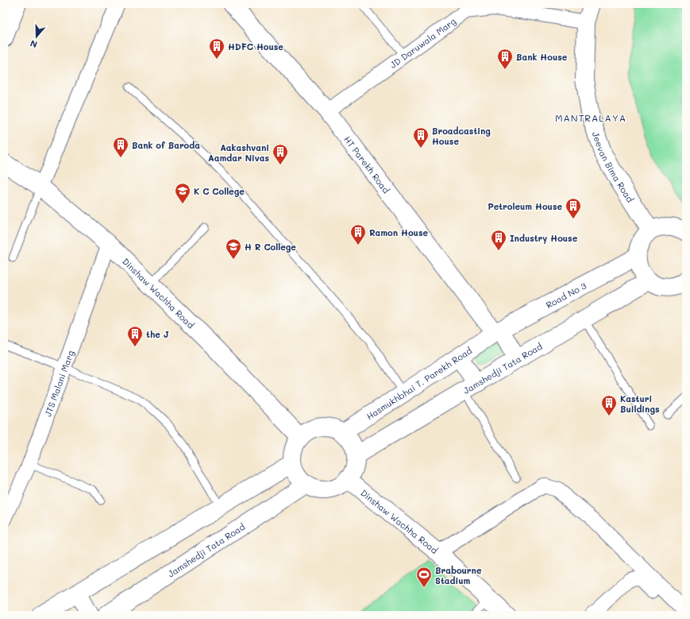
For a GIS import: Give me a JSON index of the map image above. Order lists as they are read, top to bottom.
{
  "streets": {
    "street": [
      "JD Daruwala Marg",
      "HT Parekh Road",
      "Jeevan Bima Road",
      "Dinshaw Wachha Road",
      "Road No 3",
      "Jamshedji Tata Road",
      "Hasmukhbhai T. Parekh Road",
      "JTS Malani Marg"
    ]
  },
  "crossings": [
    ["JD Daruwala Marg", "HT Parekh Road"],
    ["JD Daruwala Marg", "Jeevan Bima Road"],
    ["HT Parekh Road", "Road No 3"],
    ["HT Parekh Road", "Jamshedji Tata Road"],
    ["HT Parekh Road", "Hasmukhbhai T. Parekh Road"],
    ["Dinshaw Wachha Road", "Jamshedji Tata Road"],
    ["Dinshaw Wachha Road", "Hasmukhbhai T. Parekh Road"],
    ["Dinshaw Wachha Road", "JTS Malani Marg"],
    ["Road No 3", "Hasmukhbhai T. Parekh Road"],
    ["Jamshedji Tata Road", "Hasmukhbhai T. Parekh Road"]
  ],
  "districts": ["MANTRALAYA"],
  "places": {
    "building": [
      "HDFC House",
      "Bank House",
      "Broadcasting House",
      "Bank of Baroda",
      "Aakashvani Aamdar Nivas",
      "Petroleum House",
      "Ramon House",
      "Industry House",
      "the J",
      "Kasturi Buildings"
    ],
    "school or university": ["K C College", "H R College"],
    "sports": ["Brabourne Stadium"]
  },
  "north": "bottom"
}
